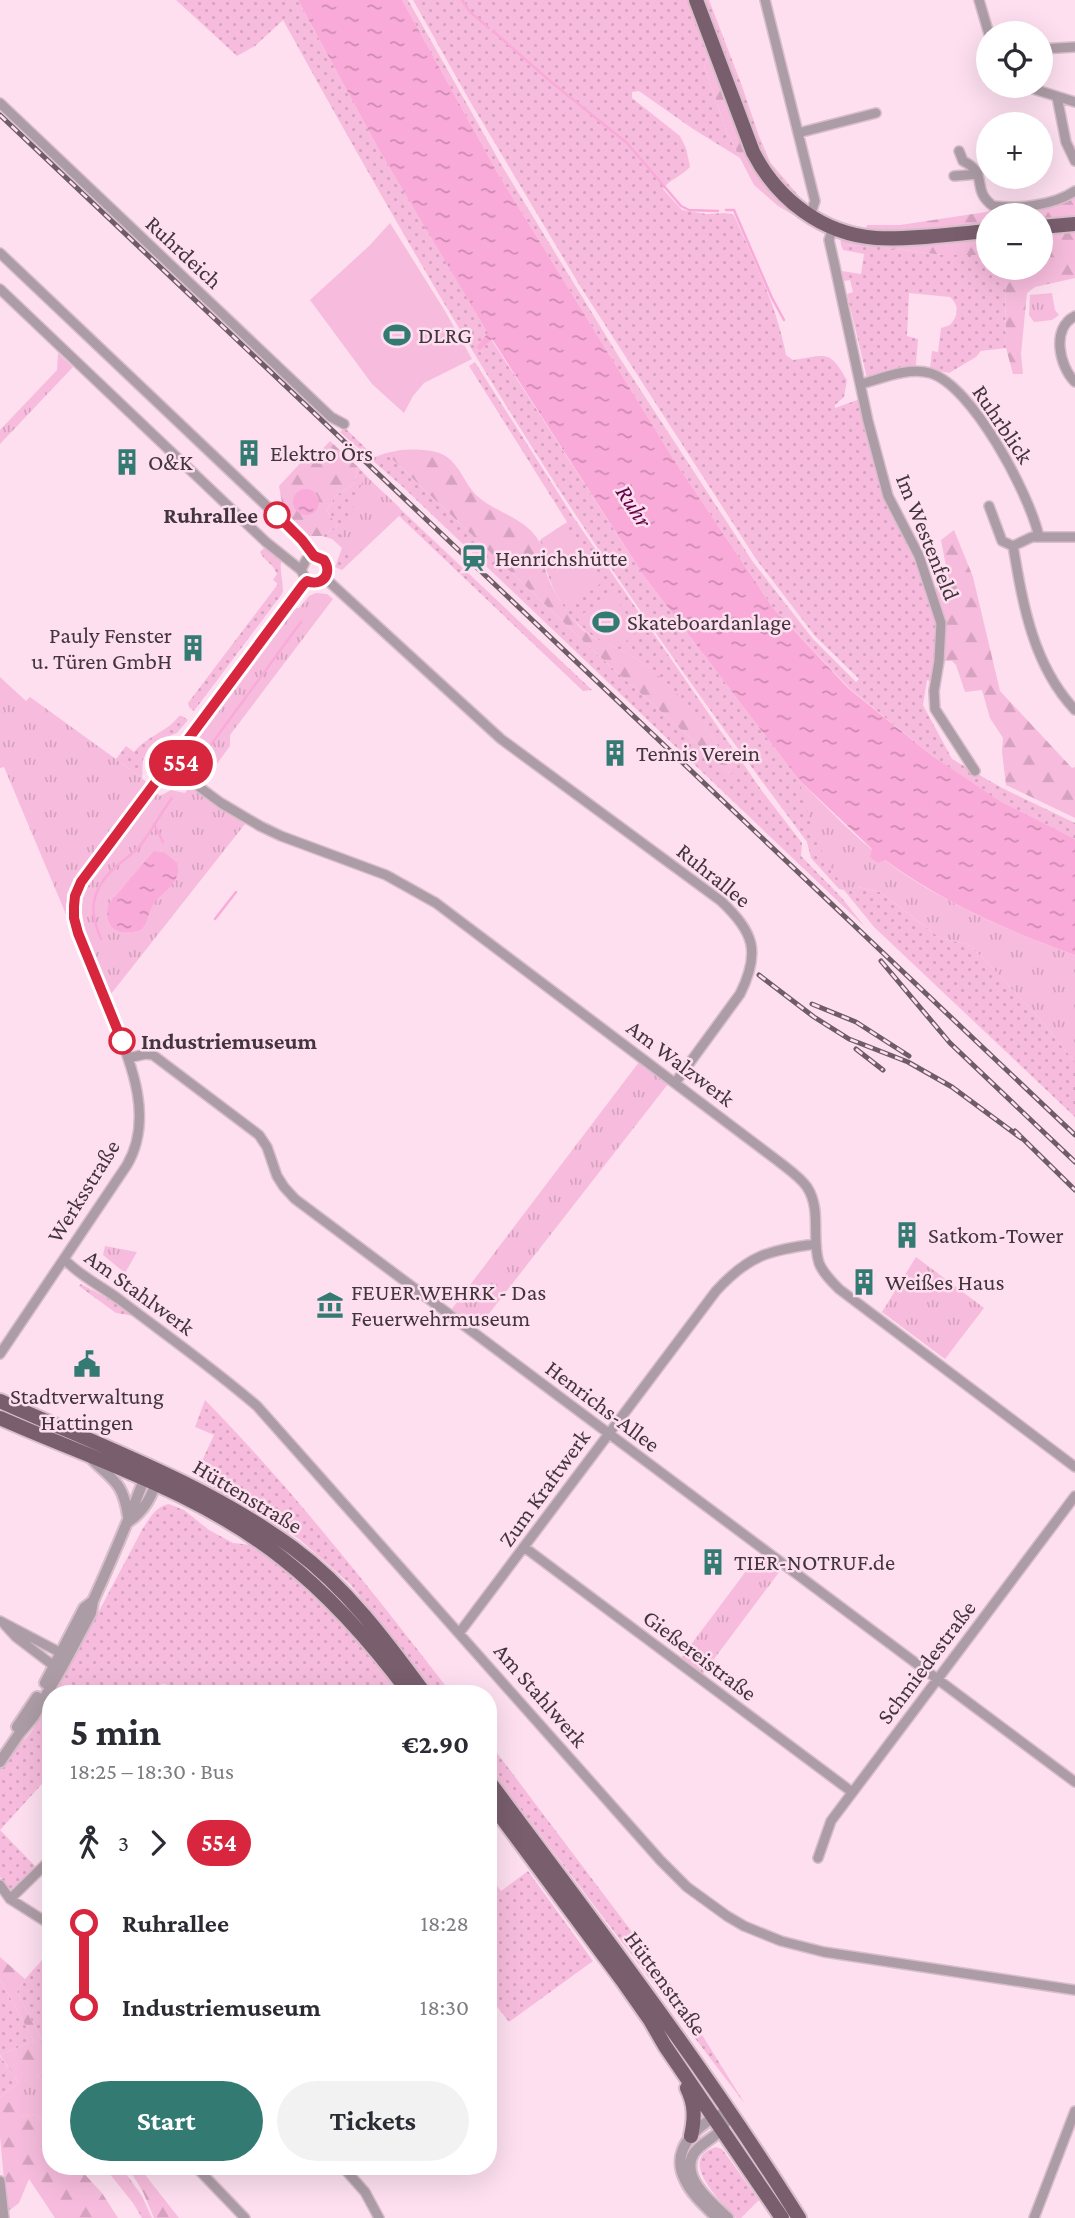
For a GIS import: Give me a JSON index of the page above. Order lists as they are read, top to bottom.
{
  "streets": {
    "main road": ["Hüttenstraße"],
    "street": [
      "Ruhrdeich",
      "Ruhrblick",
      "Im Westenfeld",
      "Ruhrallee",
      "Am Walzwerk",
      "Werksstraße",
      "Am Stahlwerk",
      "Henrichs-Allee",
      "Zum Kraftwerk",
      "Gießereistraße",
      "Schmiedestraße"
    ]
  },
  "crossings": [
    ["Ruhrblick", "Im Westenfeld"],
    ["Ruhrallee", "Am Walzwerk"],
    ["Ruhrallee", "Werksstraße"],
    ["Am Walzwerk", "Werksstraße"],
    ["Am Walzwerk", "Zum Kraftwerk"],
    ["Werksstraße", "Am Stahlwerk"],
    ["Werksstraße", "Henrichs-Allee"],
    ["Am Stahlwerk", "Zum Kraftwerk"],
    ["Henrichs-Allee", "Zum Kraftwerk"],
    ["Henrichs-Allee", "Schmiedestraße"],
    ["Zum Kraftwerk", "Gießereistraße"],
    ["Gießereistraße", "Schmiedestraße"]
  ],
  "water": ["Ruhr"],
  "places": {
    "sports": ["DLRG", "Skateboardanlage"],
    "building": [
      "Elektro Örs",
      "O&K",
      "Pauly Fenster u. Türen GmbH",
      "Tennis Verein",
      "Satkom-Tower",
      "Weißes Haus",
      "TIER-NOTRUF.de"
    ],
    "other": ["Ruhrallee", "Industriemuseum"],
    "station": ["Henrichshütte"],
    "museum": ["FEUER.WEHRK - Das Feuerwehrmuseum"],
    "public building": ["Stadtverwaltung Hattingen"]
  },
  "lines": ["bus line 554"],
  "page": {
    "on_map": "554",
    "map_buttons": ["+", "−"],
    "heading": ["5 min", "18:25 – 18:30 · Bus", "€2.90"],
    "legs": ["3", "554"],
    "list": [
      {
        "name": "Ruhrallee",
        "value": "18:28"
      },
      {
        "name": "Industriemuseum",
        "value": "18:30"
      }
    ],
    "buttons": ["Start", "Tickets"]
  }
}
